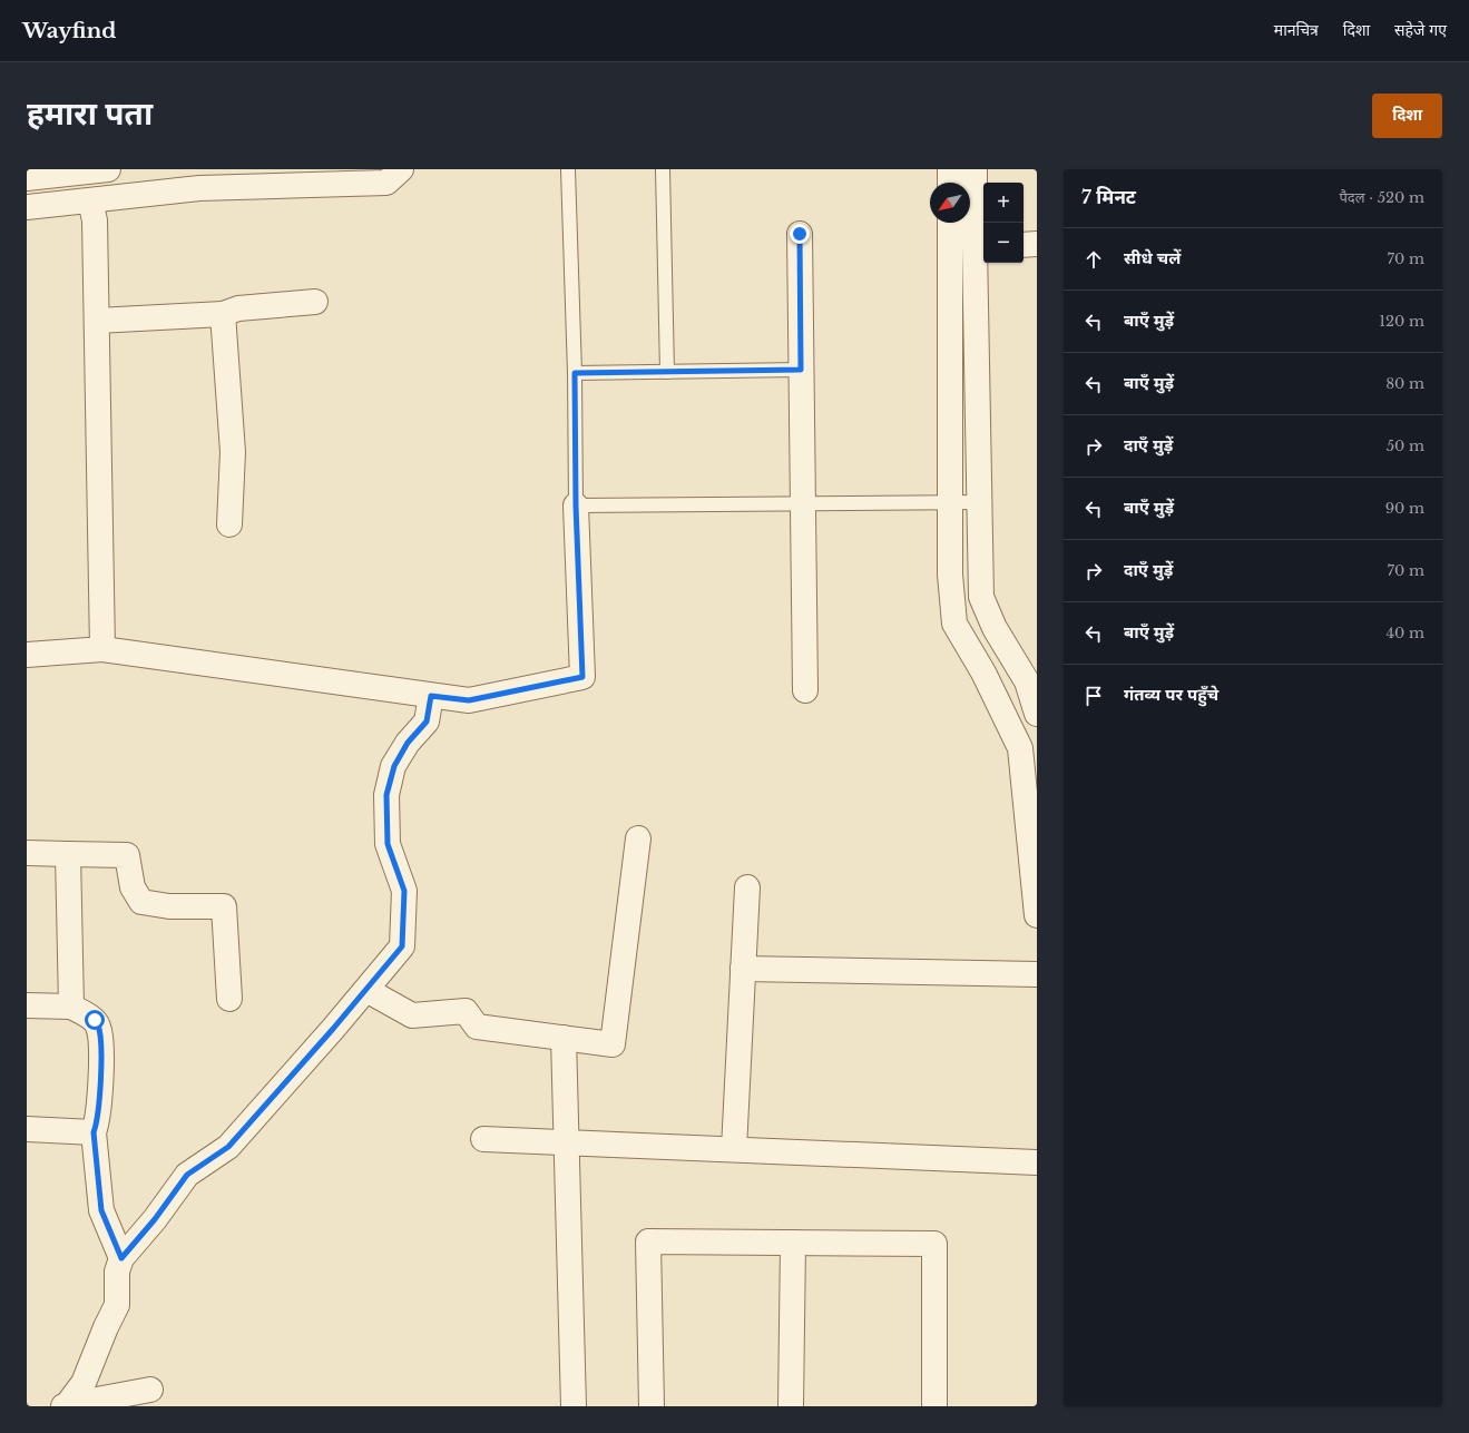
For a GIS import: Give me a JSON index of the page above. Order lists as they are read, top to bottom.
{
  "north": "bottom left",
  "page": {
    "header": "Wayfind",
    "nav": ["मानचित्र", "दिशा", "सहेजे गए"],
    "buttons": "दिशा",
    "title": "हमारा पता",
    "heading": ["7 मिनट", "पैदल · 520 m"],
    "map_buttons": ["+", "−"],
    "list": [
      ["सीधे चलें", "70 m"],
      ["बाएँ मुड़ें", "120 m"],
      ["बाएँ मुड़ें", "80 m"],
      ["दाएँ मुड़ें", "50 m"],
      ["बाएँ मुड़ें", "90 m"],
      ["दाएँ मुड़ें", "70 m"],
      ["बाएँ मुड़ें", "40 m"],
      "गंतव्य पर पहुँचे"
    ]
  }
}
